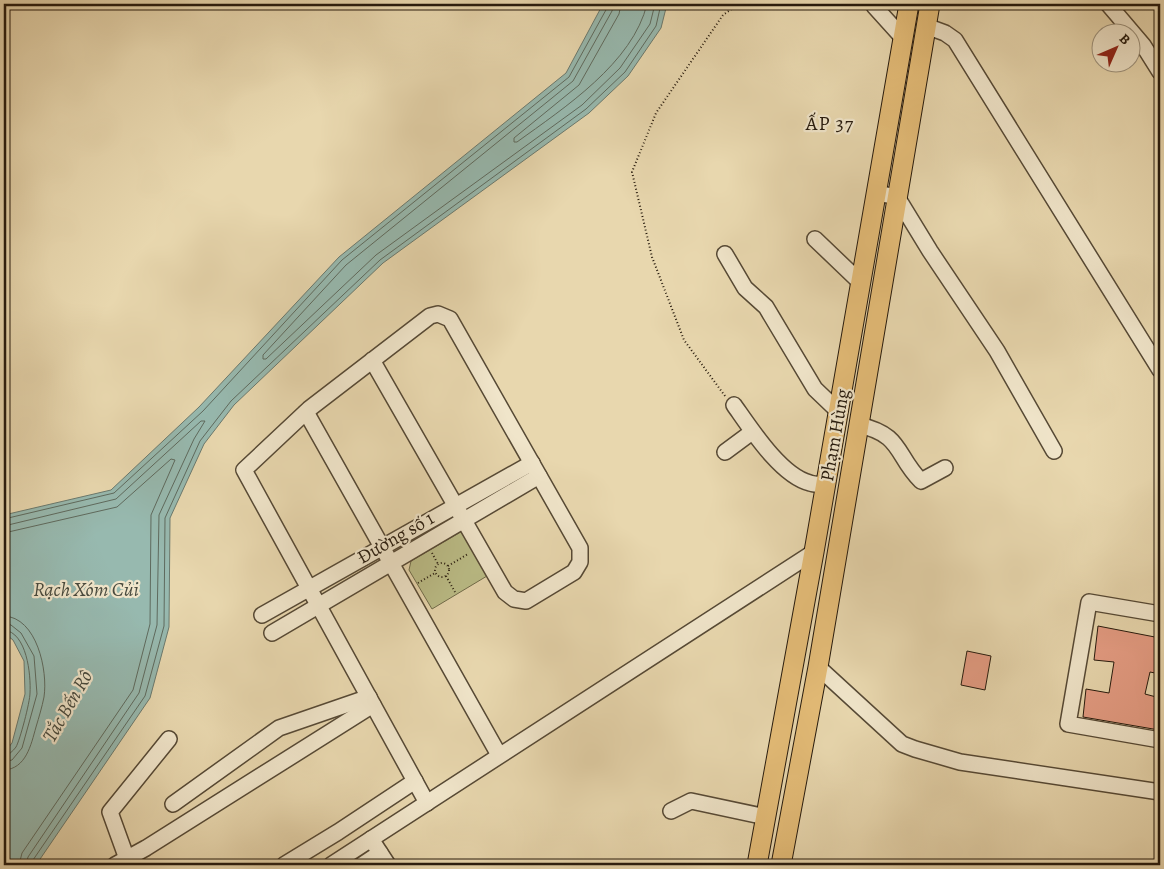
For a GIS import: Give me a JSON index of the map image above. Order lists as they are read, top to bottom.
{
  "streets": {
    "main road": ["Phạm Hùng"],
    "street": ["Đường số 1"]
  },
  "districts": ["ẤP 37"],
  "water": ["Rạch Xóm Củi", "Tắc Bến Rô"],
  "north": "top right"
}
